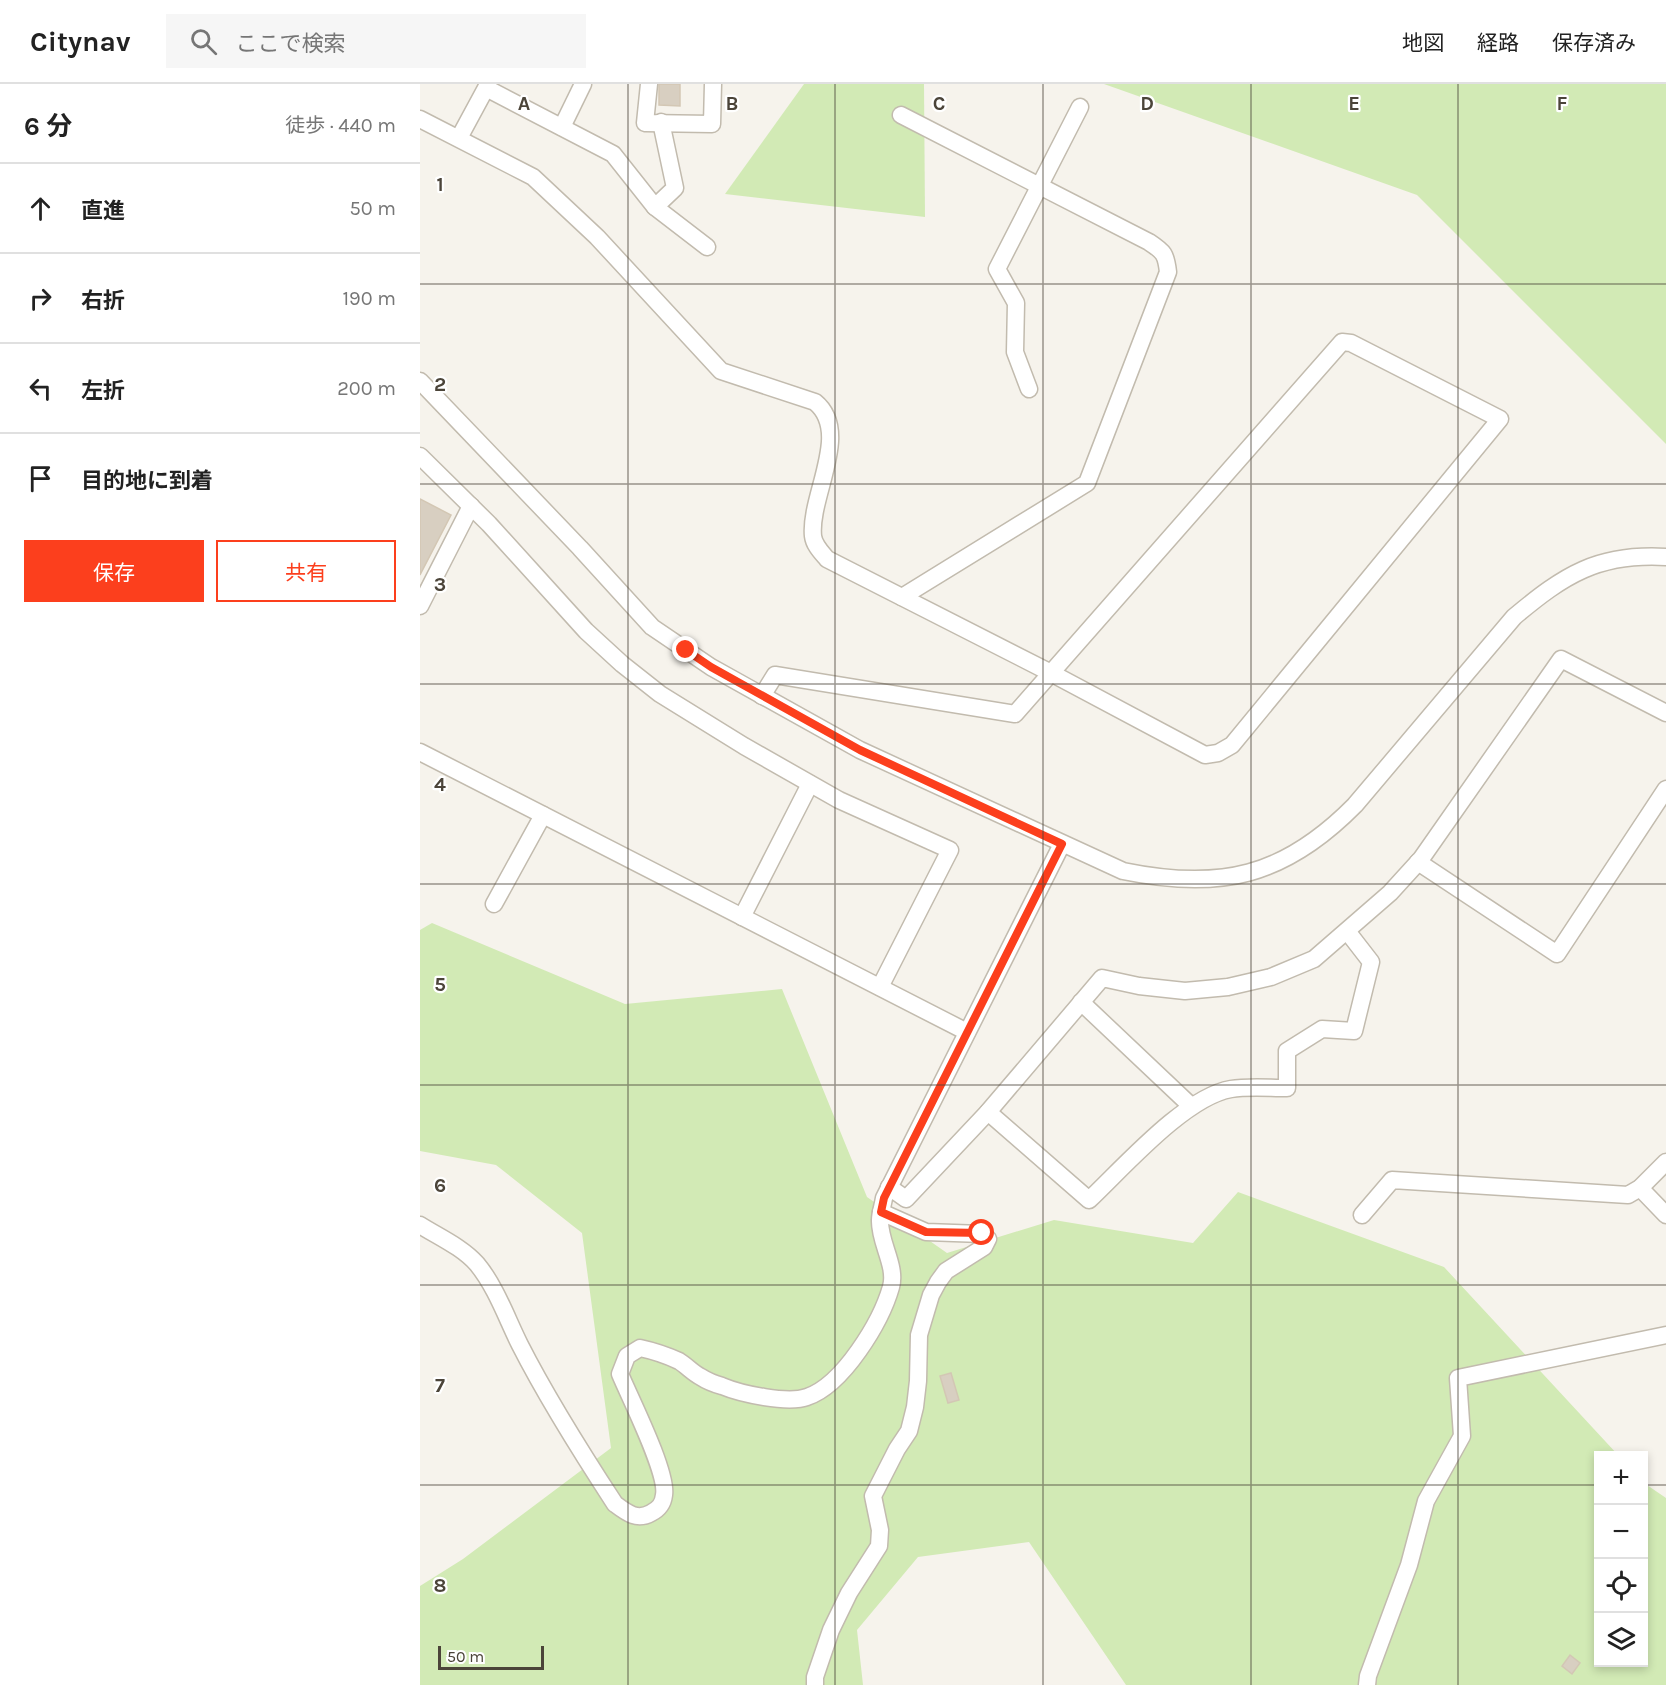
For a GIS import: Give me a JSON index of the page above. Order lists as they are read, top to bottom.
{
  "scale_bar": "50 m",
  "page": {
    "header": "Citynav",
    "search": "ここで検索",
    "nav": ["地図", "経路", "保存済み"],
    "heading": ["6 分", "徒歩 · 440 m"],
    "list": [
      ["直進", "50 m"],
      ["右折", "190 m"],
      ["左折", "200 m"],
      "目的地に到着"
    ],
    "buttons": ["保存", "共有"],
    "map_buttons": ["+", "−"],
    "scale": "50 m"
  },
  "grid": {
    "columns": [
      "A",
      "B",
      "C",
      "D",
      "E",
      "F"
    ],
    "rows": [
      "1",
      "2",
      "3",
      "4",
      "5",
      "6",
      "7",
      "8"
    ]
  }
}
